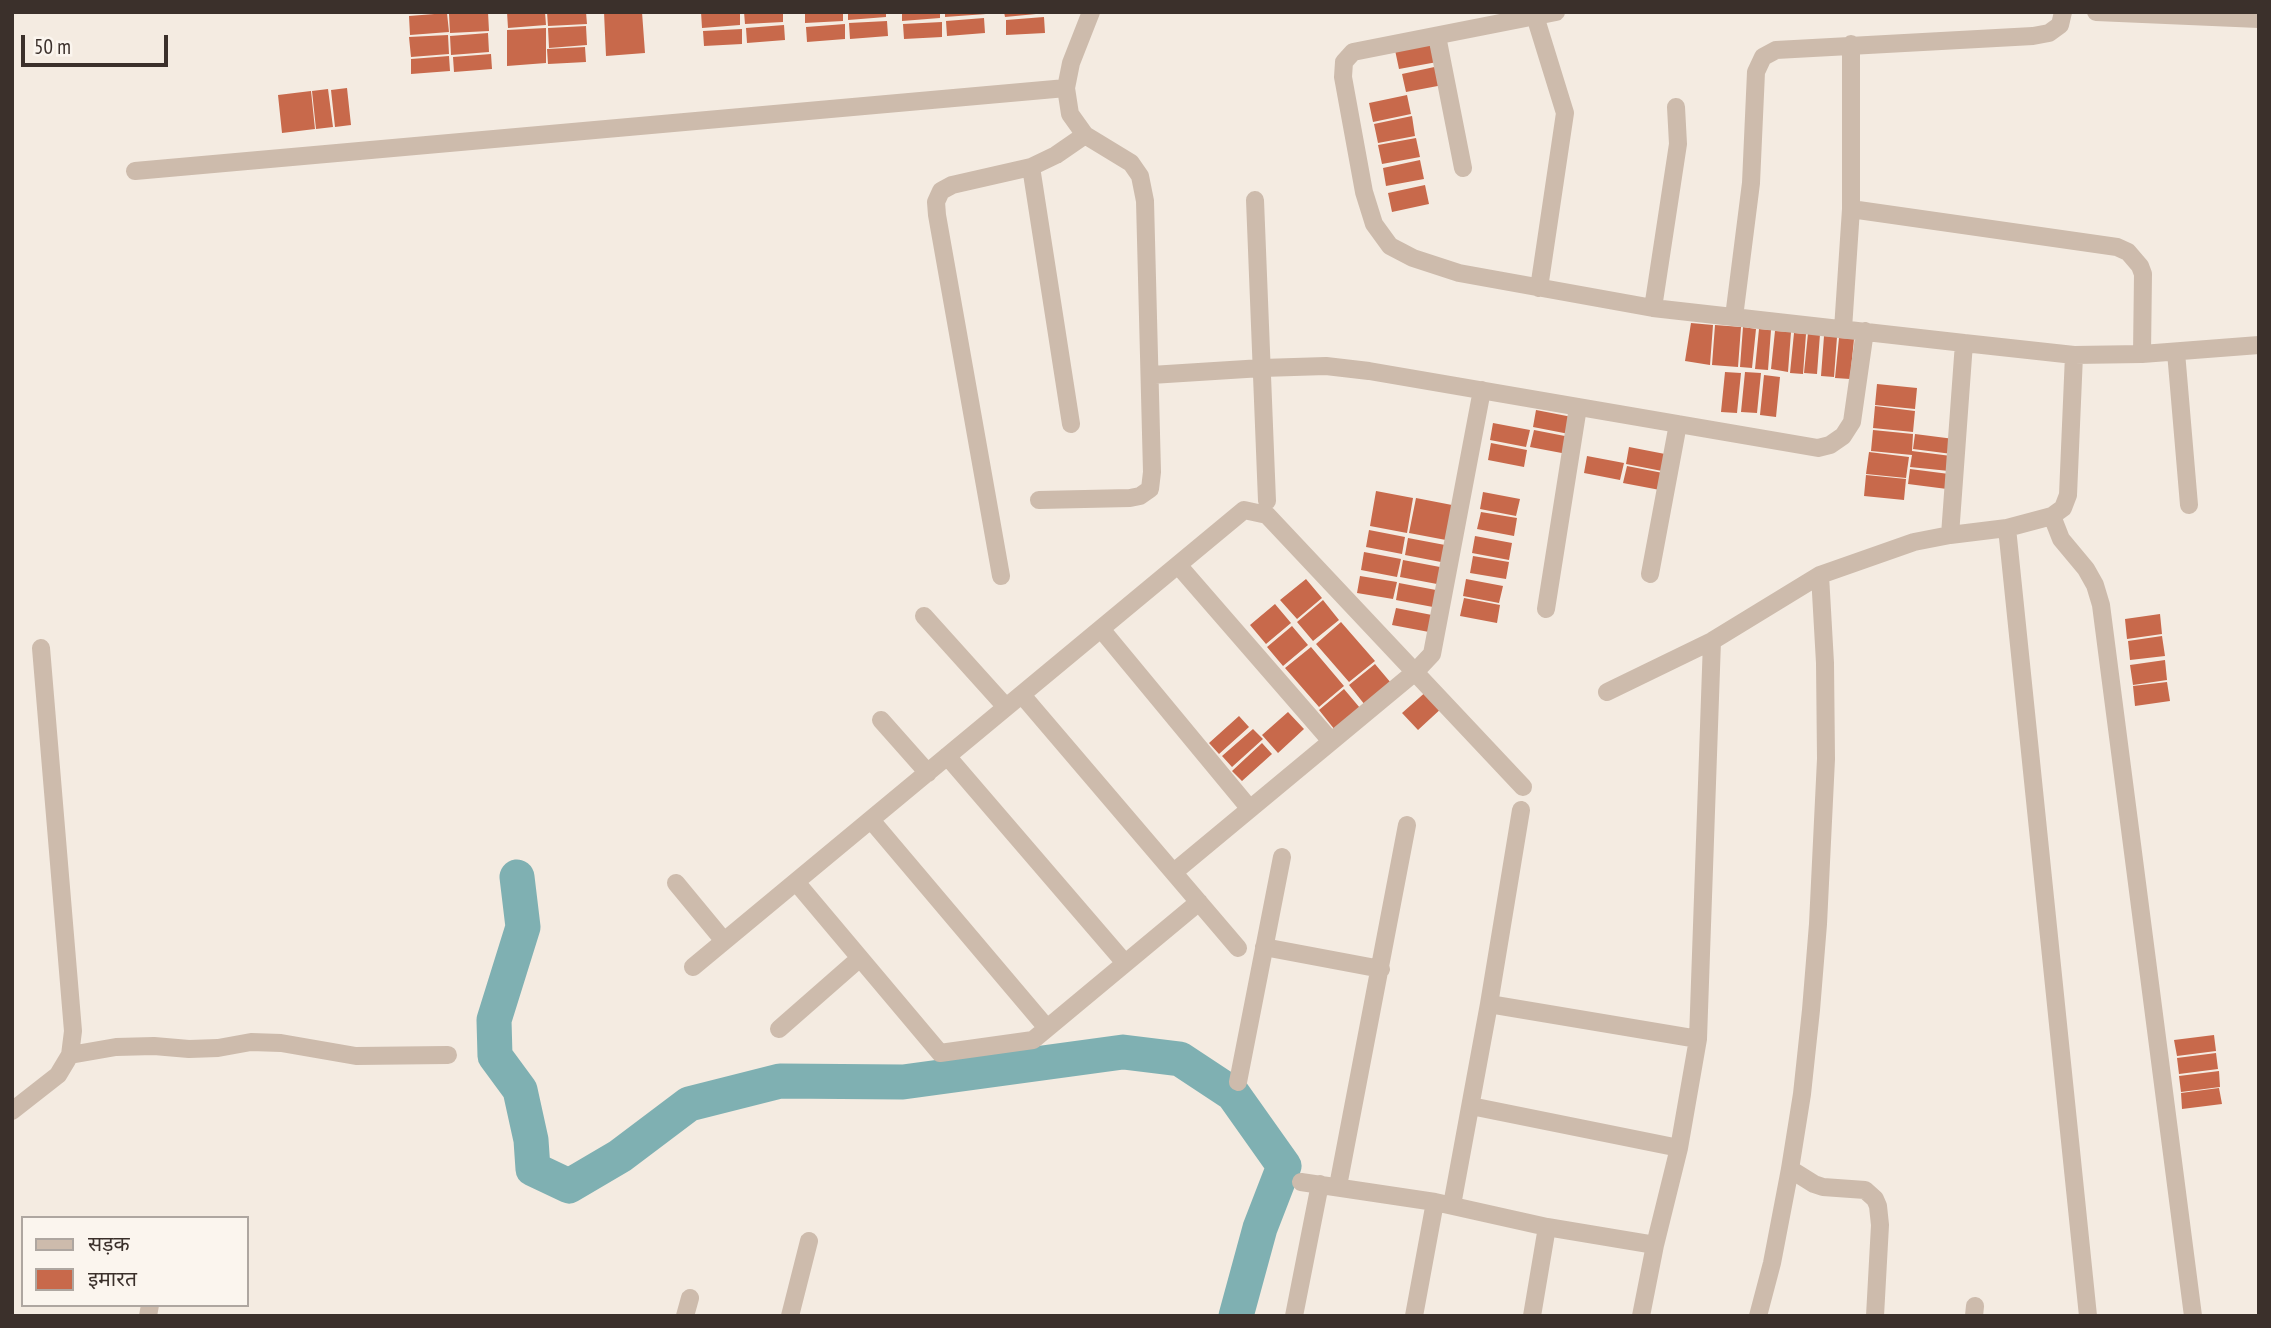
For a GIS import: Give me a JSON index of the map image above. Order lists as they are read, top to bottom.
{
  "legend": ["सड़क", "इमारत"],
  "scale_bar": "50 m"
}
